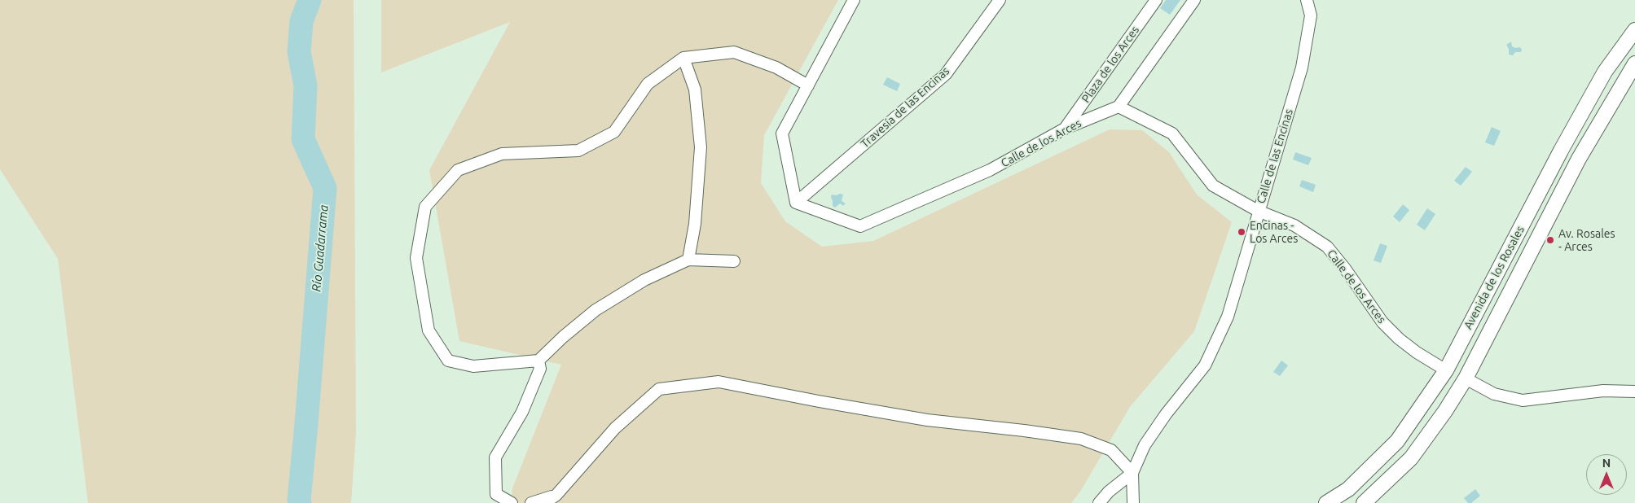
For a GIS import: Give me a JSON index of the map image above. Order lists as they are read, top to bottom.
{
  "streets": {
    "street": [
      "Plaza de los Arces",
      "Travesía de las Encinas",
      "Calle de los Arces",
      "Calle de las Encinas",
      "Avenida de los Rosales"
    ]
  },
  "crossings": [
    ["Plaza de los Arces", "Calle de los Arces"],
    ["Travesía de las Encinas", "Calle de los Arces"],
    ["Calle de los Arces", "Calle de las Encinas"],
    ["Calle de los Arces", "Avenida de los Rosales"]
  ],
  "water": ["Río Guadarrama"],
  "places": ["Encinas - Los Arces", "Av. Rosales - Arces"],
  "north": "top"
}
